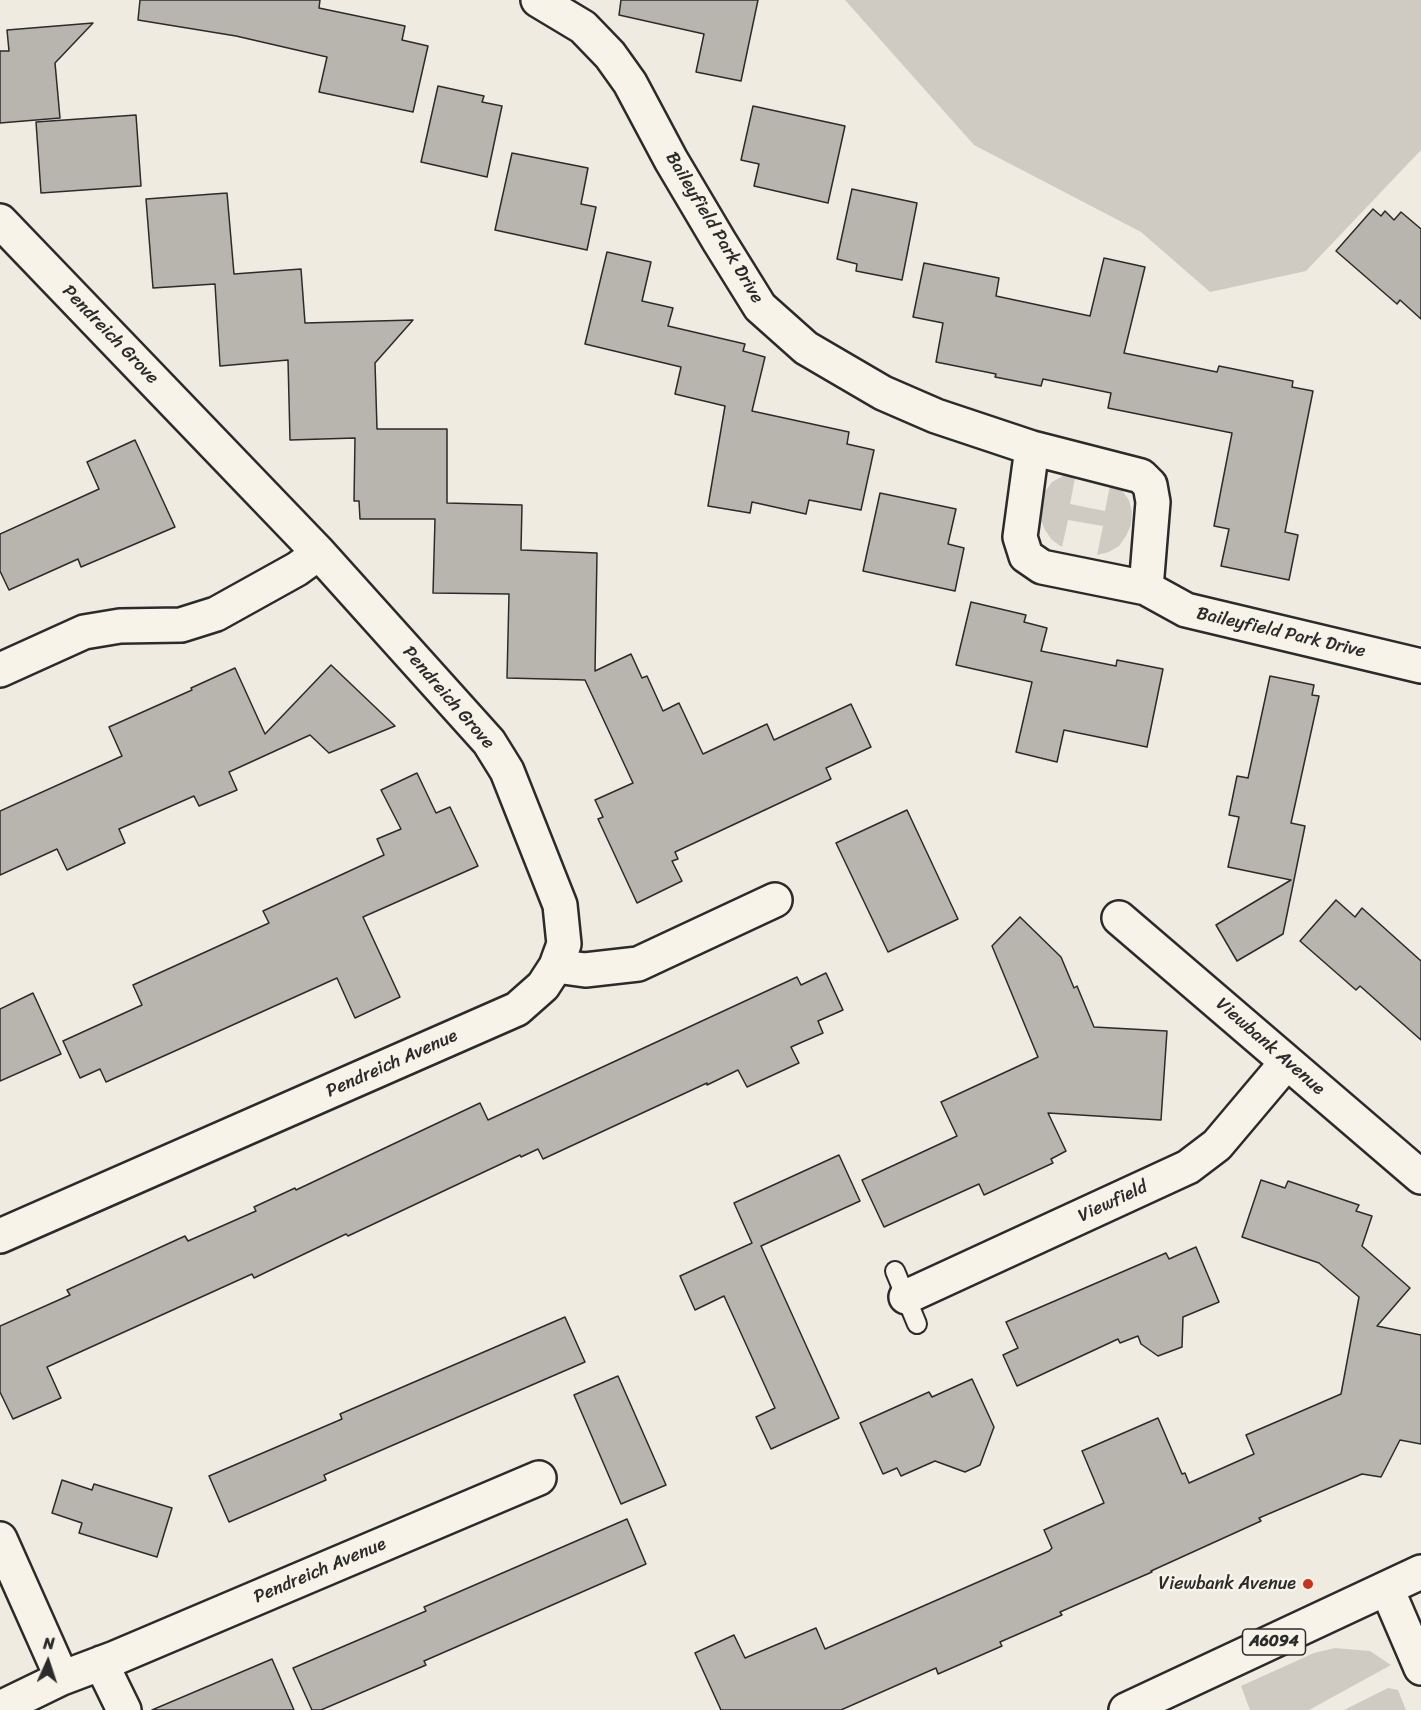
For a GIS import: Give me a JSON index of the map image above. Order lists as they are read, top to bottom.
{
  "streets": {
    "street": [
      "Baileyfield Park Drive",
      "Pendreich Grove",
      "Viewbank Avenue",
      "Pendreich Avenue",
      "Viewfield",
      "A6094"
    ]
  },
  "crossings": [
    ["Pendreich Grove", "Pendreich Avenue"],
    ["Viewbank Avenue", "Viewfield"]
  ],
  "places": ["Viewbank Avenue"],
  "north": "top"
}
